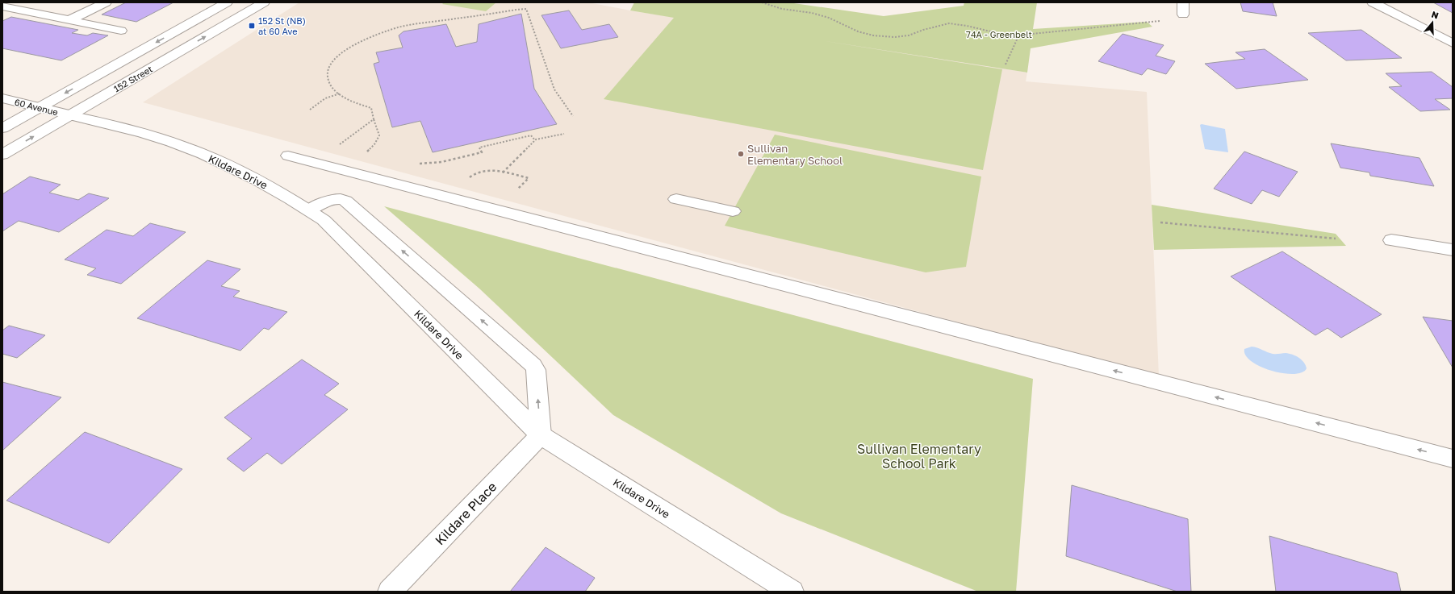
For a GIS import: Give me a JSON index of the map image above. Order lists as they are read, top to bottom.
{
  "streets": {
    "street": [
      "152 Street",
      "60 Avenue",
      "Kildare Drive",
      "Kildare Place"
    ]
  },
  "crossings": [
    ["152 Street", "60 Avenue"],
    ["152 Street", "Kildare Drive"],
    ["60 Avenue", "Kildare Drive"],
    ["Kildare Drive", "Kildare Place"]
  ],
  "parks": ["74A - Greenbelt", "Sullivan Elementary School Park"],
  "places": {
    "transit": ["152 St (NB) at 60 Ave"],
    "other": ["Sullivan Elementary School"]
  },
  "north": "top"
}
